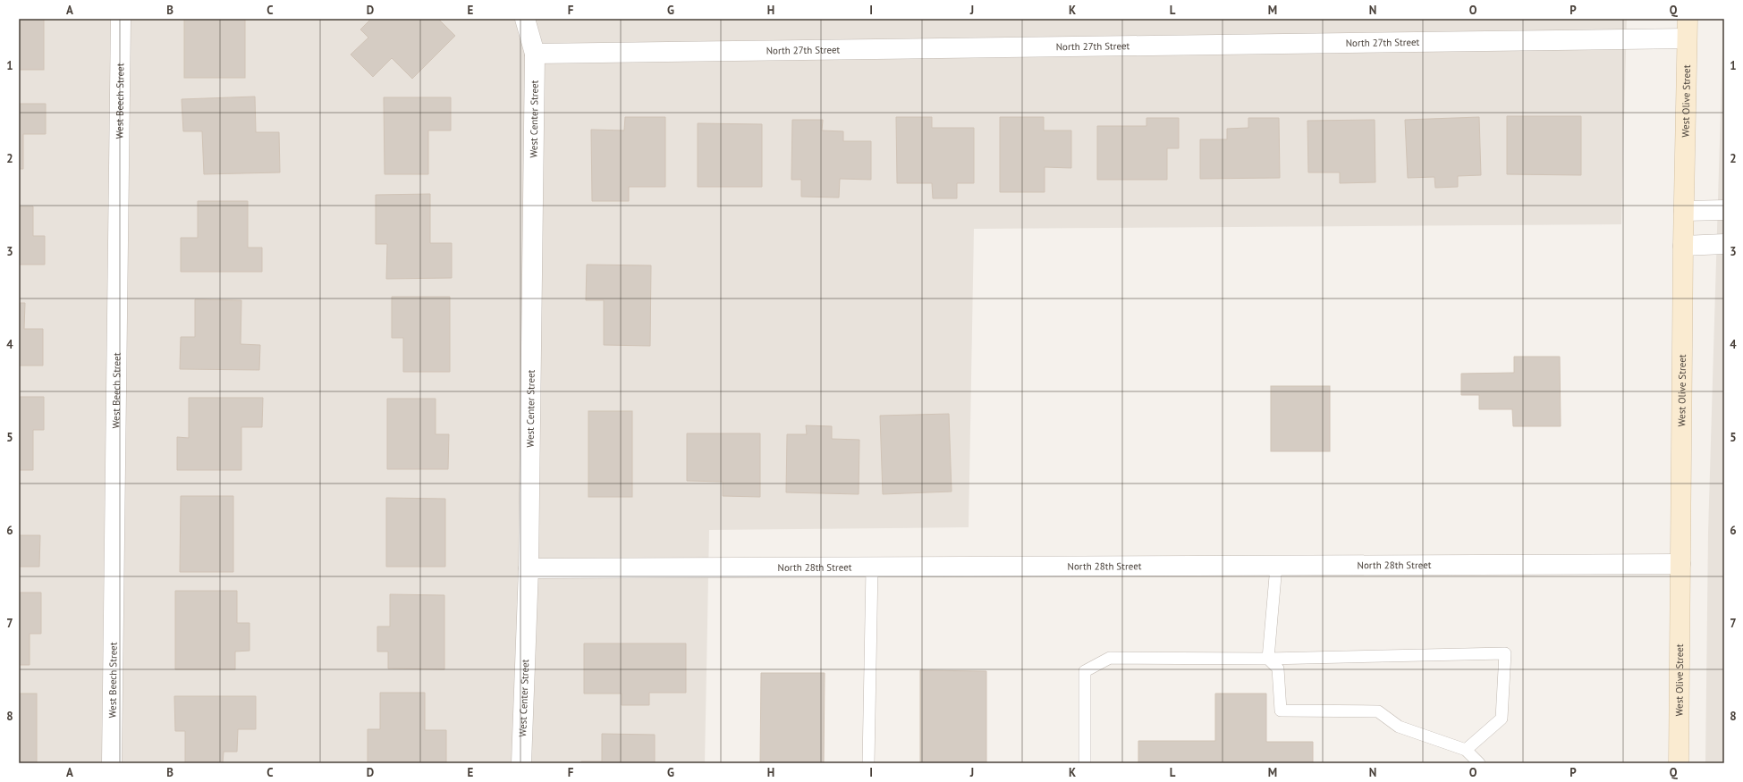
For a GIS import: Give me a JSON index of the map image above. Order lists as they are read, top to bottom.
{
  "streets": {
    "main road": ["West Olive Street"],
    "street": [
      "North 27th Street",
      "West Beech Street",
      "West Center Street",
      "North 28th Street"
    ]
  },
  "crossings": [
    ["North 27th Street", "West Olive Street"],
    ["North 27th Street", "West Center Street"],
    ["West Olive Street", "North 28th Street"],
    ["West Center Street", "North 28th Street"]
  ],
  "grid": {
    "columns": [
      "A",
      "B",
      "C",
      "D",
      "E",
      "F",
      "G",
      "H",
      "I",
      "J",
      "K",
      "L",
      "M",
      "N",
      "O",
      "P",
      "Q"
    ],
    "rows": [
      "1",
      "2",
      "3",
      "4",
      "5",
      "6",
      "7",
      "8"
    ]
  }
}
